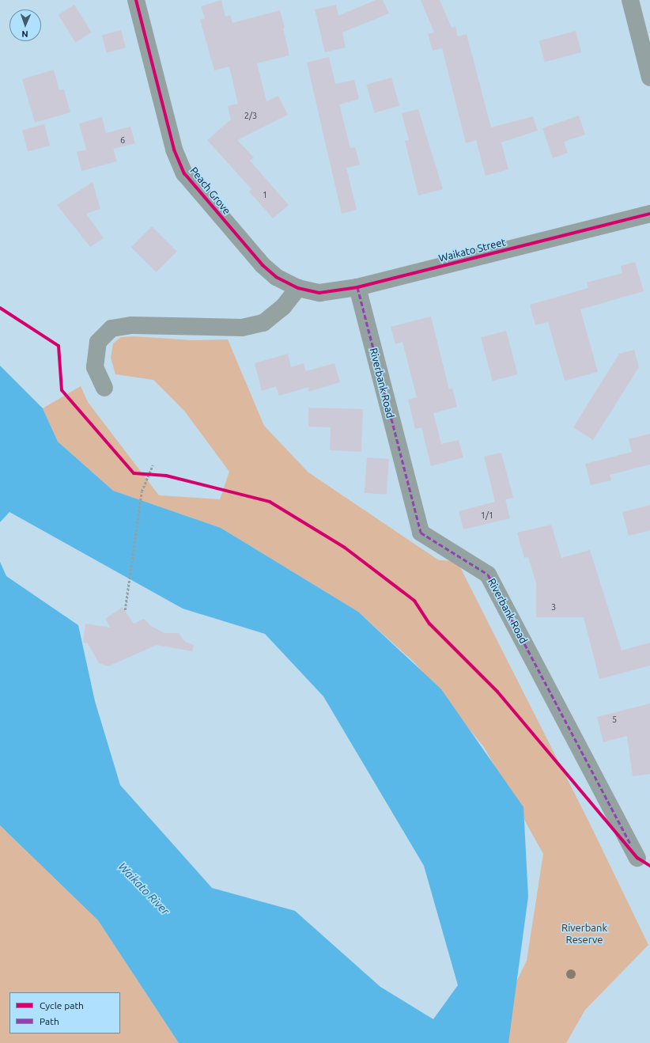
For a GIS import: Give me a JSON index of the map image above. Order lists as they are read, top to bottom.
{
  "streets": {
    "street": ["Peach Grove", "Waikato Street", "Riverbank Road"]
  },
  "crossings": [
    ["Peach Grove", "Waikato Street"],
    ["Waikato Street", "Riverbank Road"]
  ],
  "water": ["Waikato River"],
  "parks": ["Riverbank Reserve"],
  "house_numbers": [
    "2/3",
    "6",
    "1",
    "1/1",
    "3",
    "5"
  ],
  "legend": ["Cycle path", "Path"],
  "north": "bottom"
}
